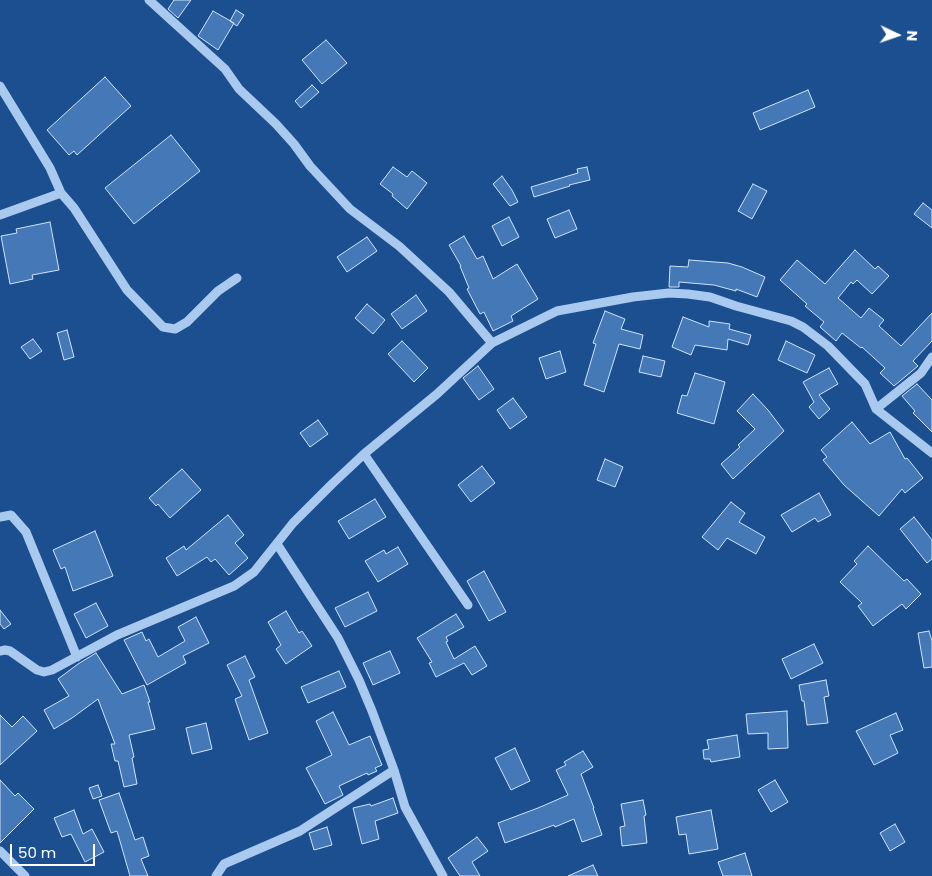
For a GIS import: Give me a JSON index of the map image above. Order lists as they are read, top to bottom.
{
  "scale_bar": "50 m",
  "north": "right"
}
